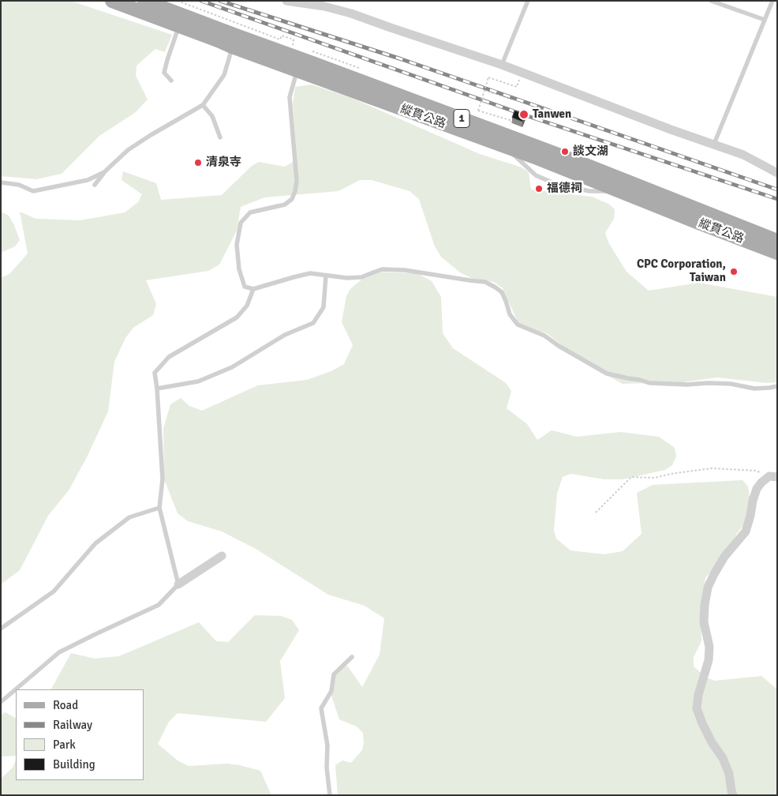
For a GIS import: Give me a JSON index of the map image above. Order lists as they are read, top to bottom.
{
  "streets": {
    "main road": ["縱貫公路", "1"]
  },
  "places": [
    "Tanwen",
    "談文湖",
    "清泉寺",
    "福德祠",
    "CPC Corporation, Taiwan"
  ],
  "legend": [
    "Road",
    "Railway",
    "Park",
    "Building"
  ]
}
